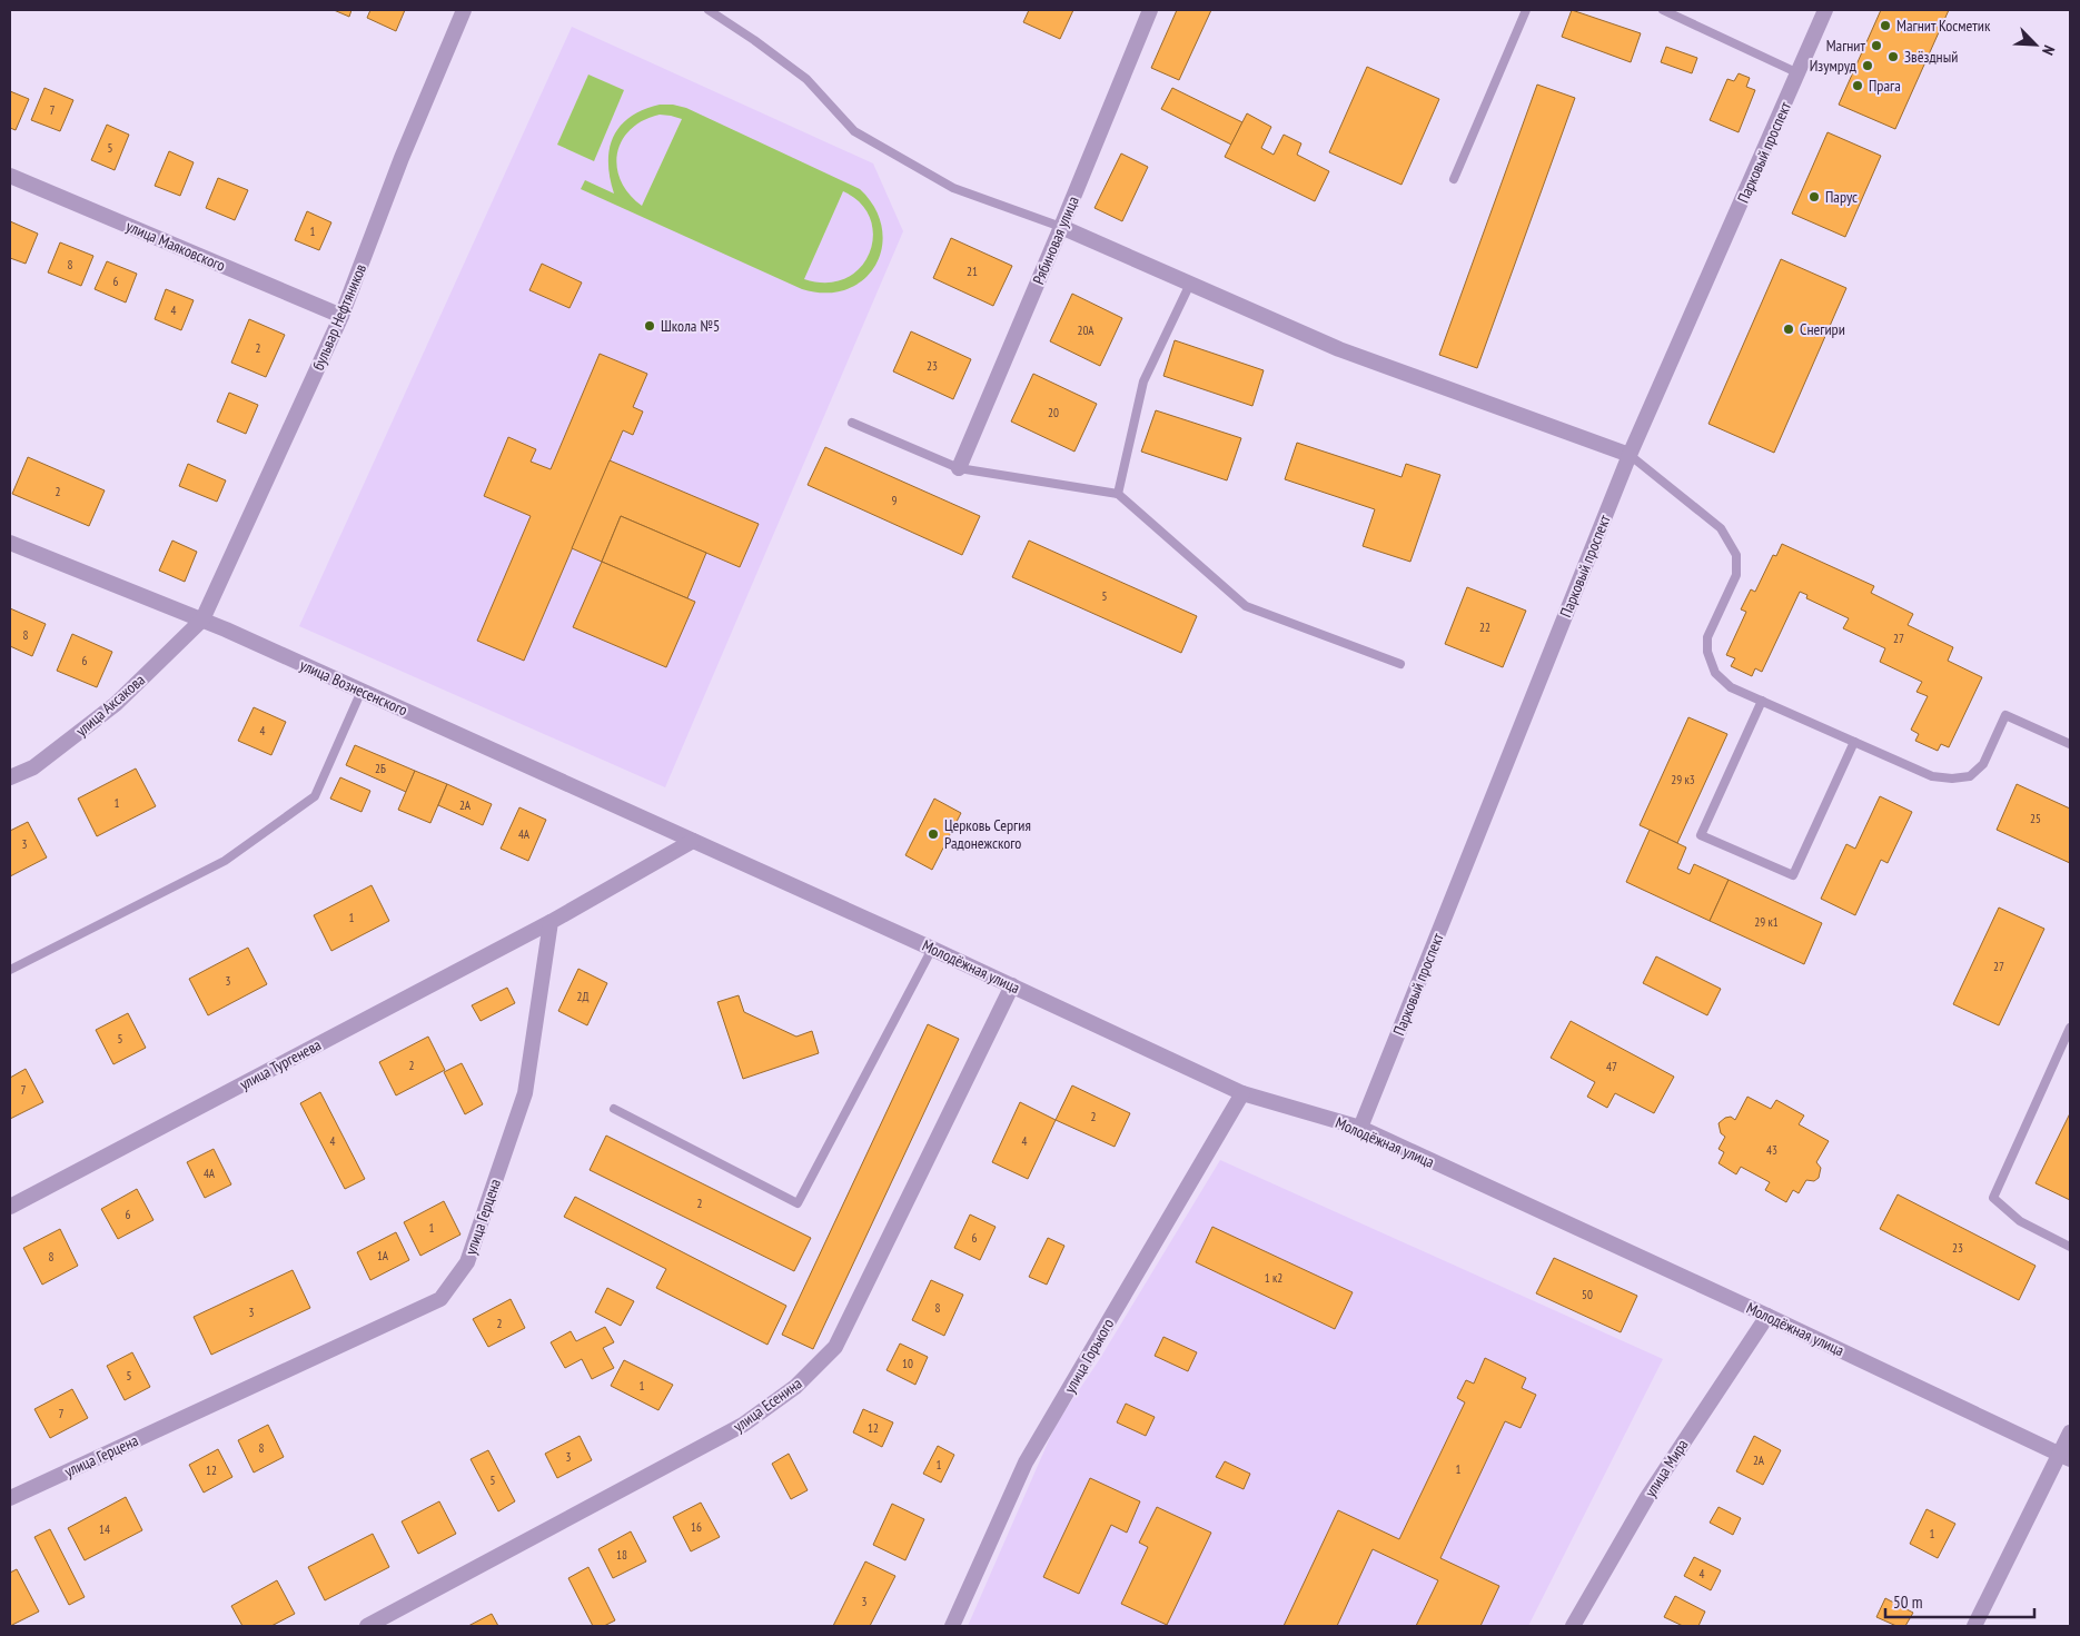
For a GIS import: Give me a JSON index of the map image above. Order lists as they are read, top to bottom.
{
  "streets": {
    "street": [
      "Парковый проспект",
      "Рябиновая улица",
      "улица Маяковского",
      "бульвар Нефтяников",
      "улица Вознесенского",
      "улица Аксакова",
      "Молодёжная улица",
      "улица Тургенева",
      "улица Герцена",
      "улица Горького",
      "улица Есенина",
      "улица Мира"
    ]
  },
  "crossings": [
    ["Парковый проспект", "Молодёжная улица"],
    ["улица Маяковского", "бульвар Нефтяников"],
    ["бульвар Нефтяников", "улица Вознесенского"],
    ["бульвар Нефтяников", "улица Аксакова"],
    ["улица Вознесенского", "улица Аксакова"],
    ["улица Вознесенского", "Молодёжная улица"],
    ["Молодёжная улица", "улица Горького"],
    ["Молодёжная улица", "улица Есенина"],
    ["Молодёжная улица", "улица Мира"],
    ["улица Тургенева", "улица Герцена"]
  ],
  "places": [
    "Магнит Косметик",
    "Магнит",
    "Звёздный",
    "Изумруд",
    "Прага",
    "Парус",
    "Школа №5",
    "Снегири",
    "Церковь Сергия Радонежского"
  ],
  "house_numbers": [
    "7",
    "5",
    "1",
    "8",
    "21",
    "6",
    "4",
    "20А",
    "2",
    "23",
    "20",
    "2",
    "9",
    "5",
    "22",
    "8",
    "27",
    "6",
    "4",
    "2Б",
    "29 к3",
    "1",
    "2А",
    "25",
    "4А",
    "3",
    "1",
    "29 к1",
    "27",
    "3",
    "2Д",
    "5",
    "2",
    "47",
    "7",
    "2",
    "4",
    "4",
    "43",
    "4А",
    "2",
    "6",
    "1",
    "6",
    "23",
    "1А",
    "8",
    "1 к2",
    "50",
    "8",
    "3",
    "2",
    "10",
    "5",
    "1",
    "7",
    "12",
    "8",
    "3",
    "2А",
    "1",
    "1",
    "12",
    "5",
    "16",
    "14",
    "1",
    "18",
    "4",
    "3"
  ],
  "scale_bar": "50 m",
  "north": "bottom right"
}
